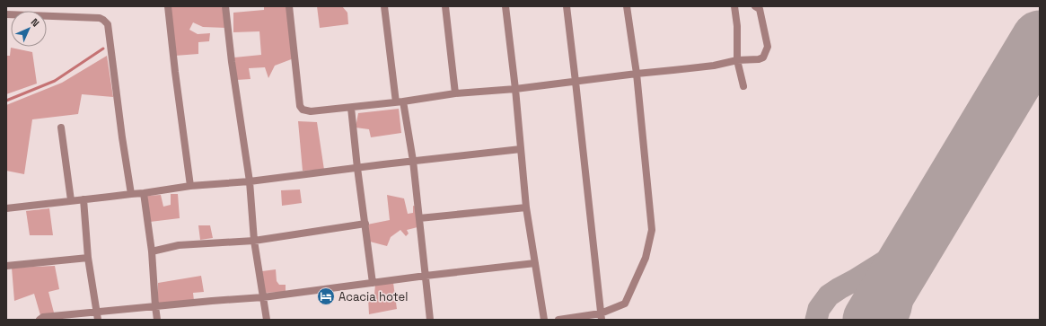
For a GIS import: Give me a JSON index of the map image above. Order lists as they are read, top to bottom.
{
  "places": {
    "hotel": ["Acacia hotel"]
  },
  "north": "top right"
}
